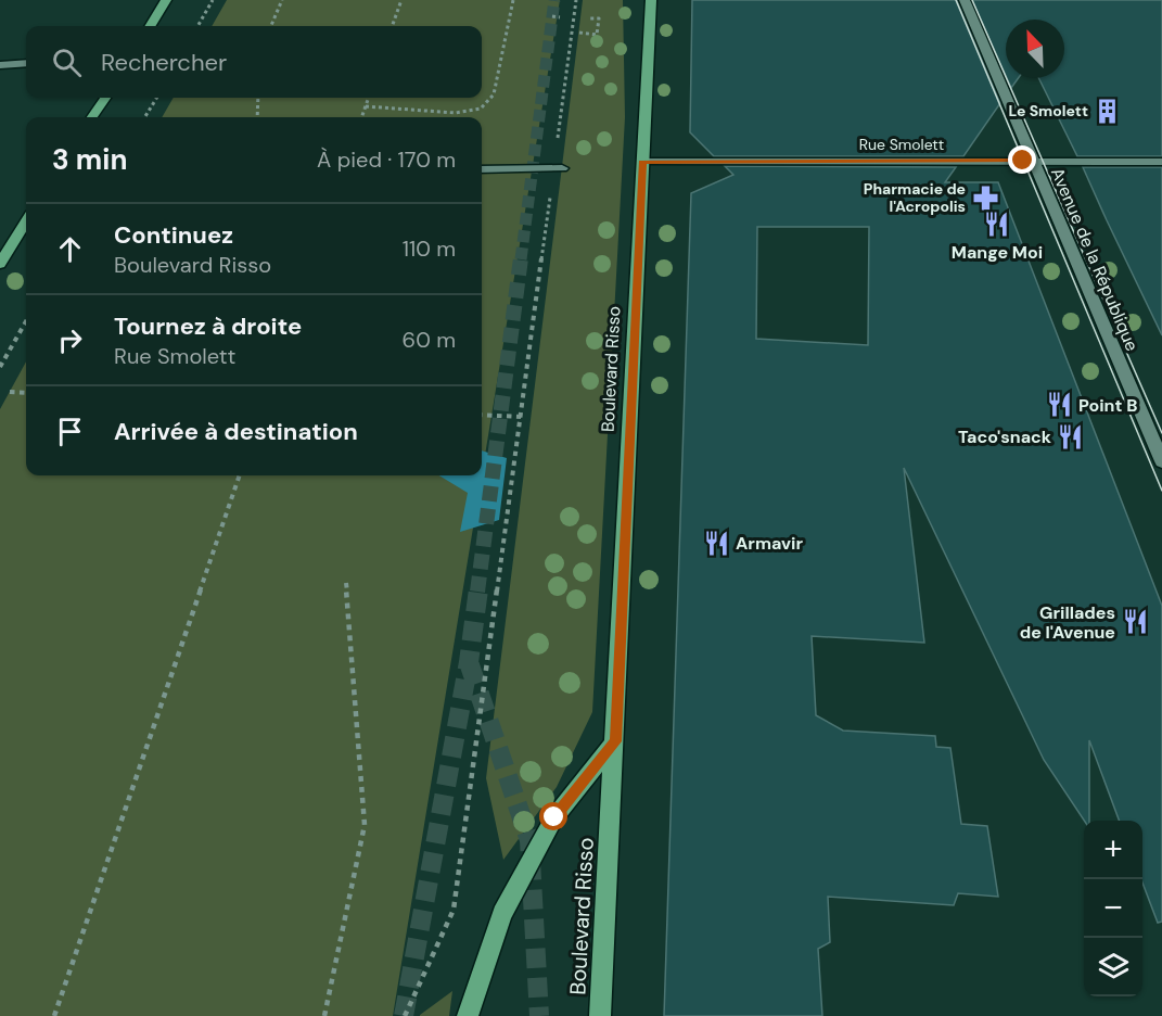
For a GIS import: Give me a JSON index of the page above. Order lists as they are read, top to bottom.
{
  "streets": {
    "main road": ["Boulevard Risso"],
    "street": ["Rue Smolett", "Avenue de la République"]
  },
  "crossings": [
    ["Rue Smolett", "Avenue de la République"],
    ["Rue Smolett", "Boulevard Risso"]
  ],
  "places": {
    "building": ["Le Smolett"],
    "pharmacy": ["Pharmacie de l'Acropolis"],
    "restaurant": [
      "Mange Moi",
      "Point B",
      "Taco'snack",
      "Armavir",
      "Grillades de l'Avenue"
    ]
  },
  "north": "top left",
  "page": {
    "search": "Rechercher",
    "heading": ["3 min", "À pied · 170 m"],
    "list": [
      ["Continuez", "Boulevard Risso", "110 m"],
      ["Tournez à droite", "Rue Smolett", "60 m"],
      "Arrivée à destination"
    ],
    "map_buttons": ["+", "−"]
  }
}
